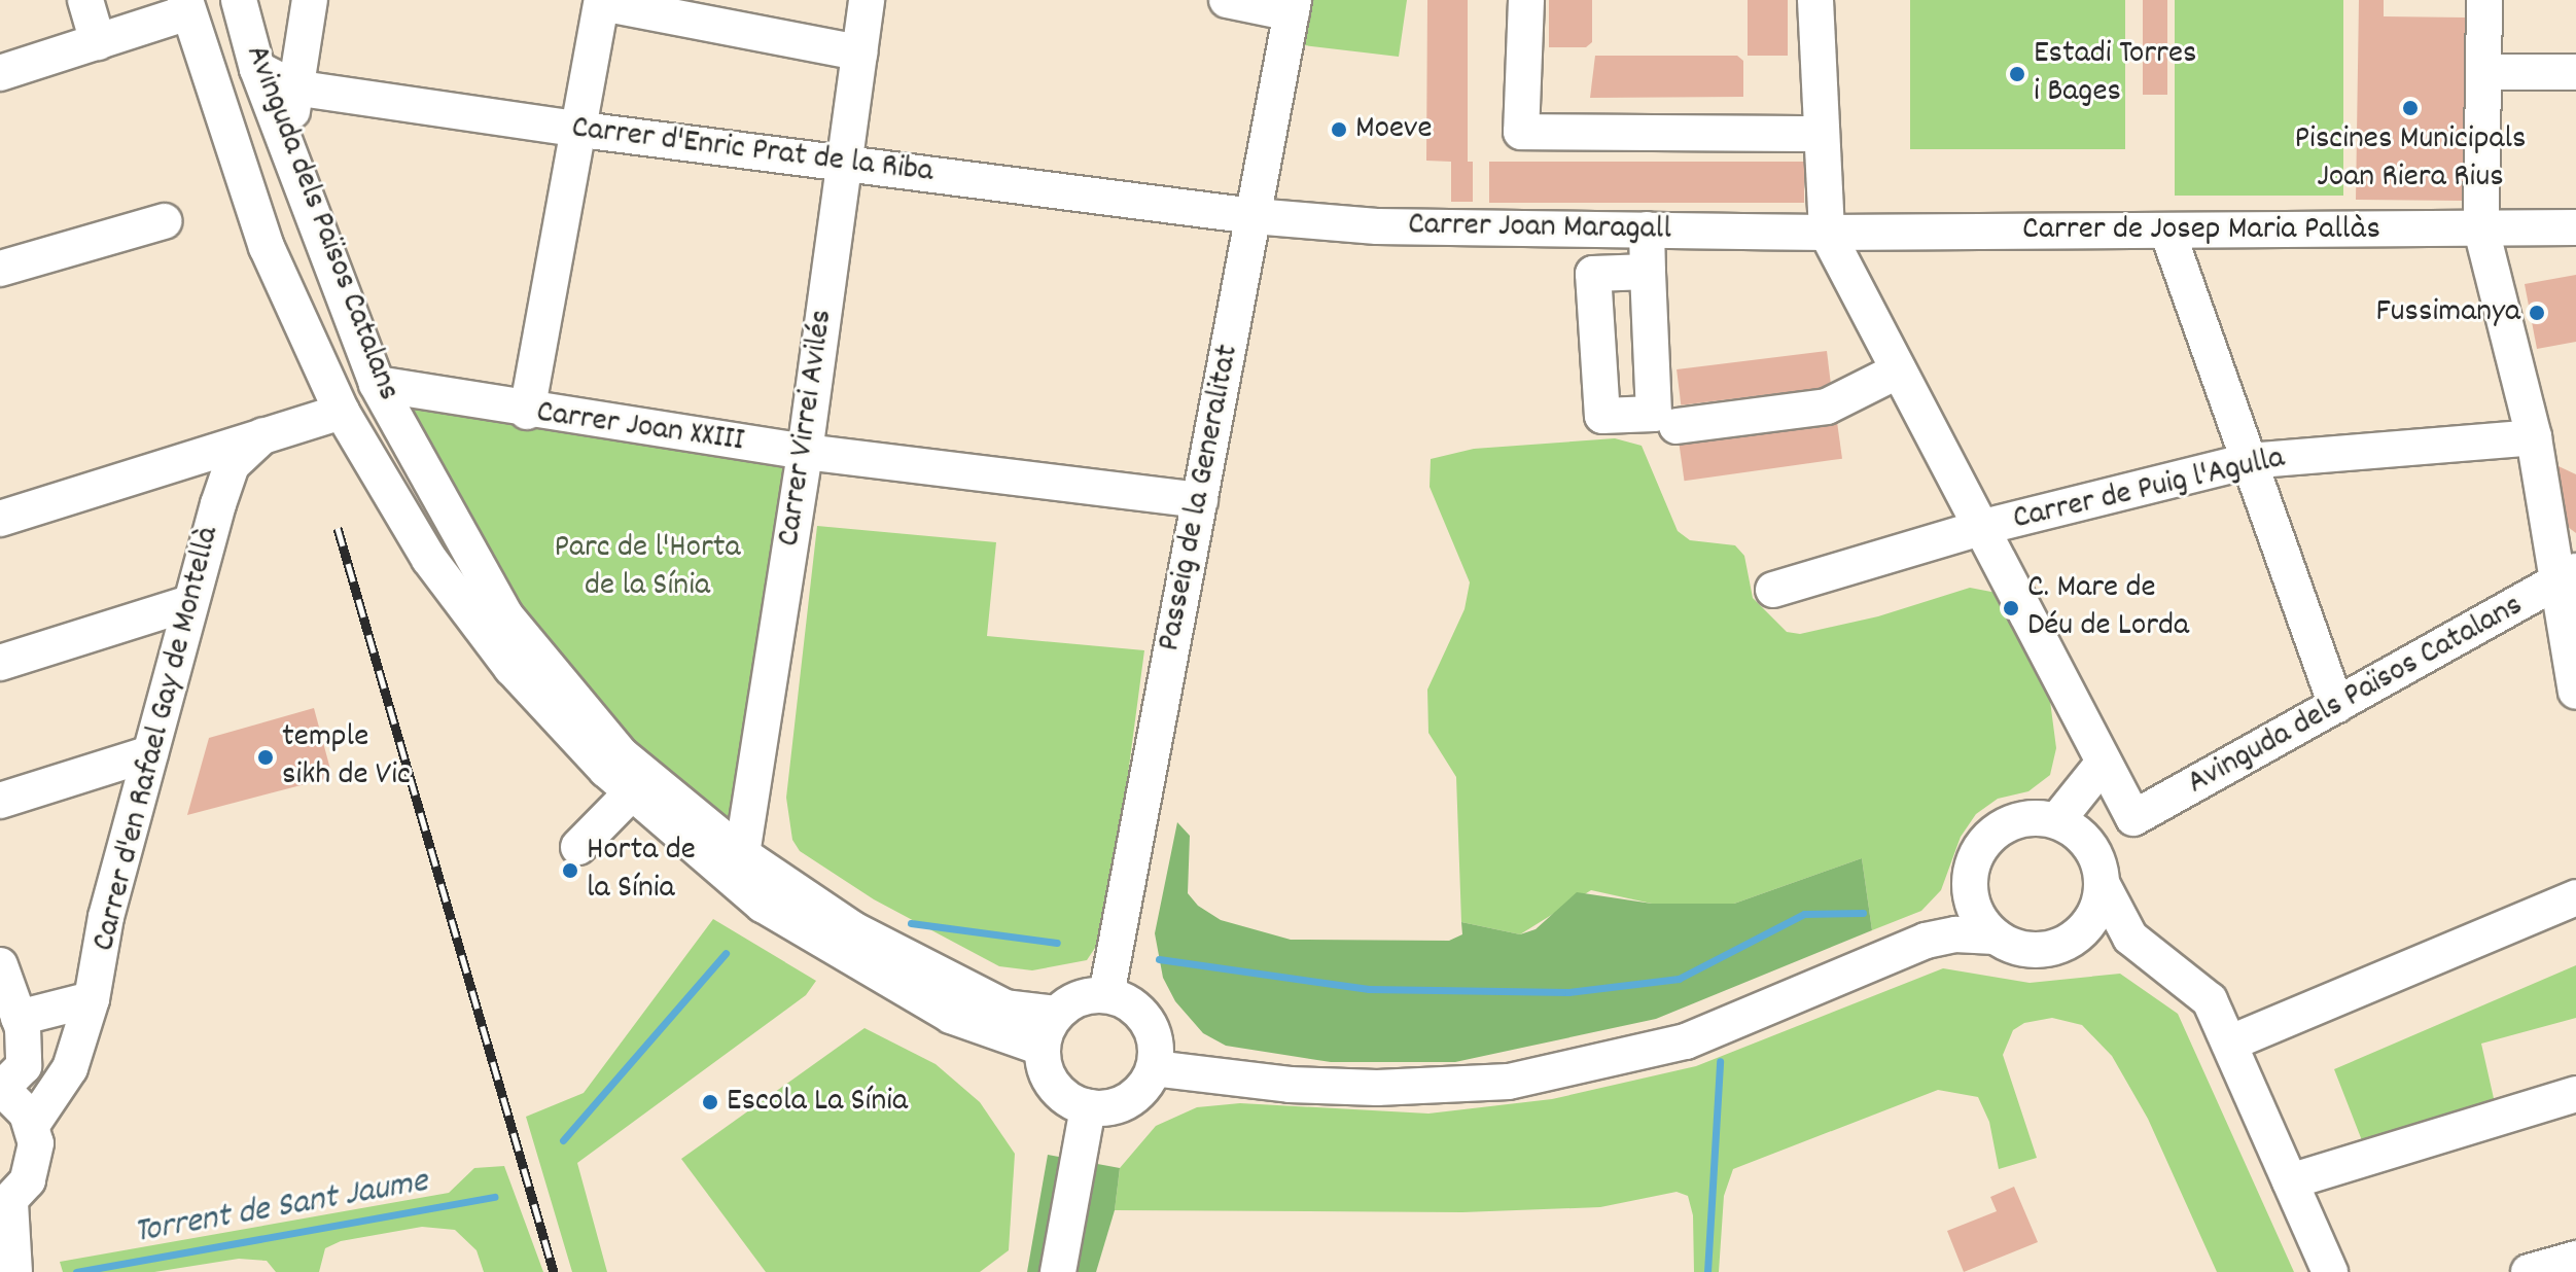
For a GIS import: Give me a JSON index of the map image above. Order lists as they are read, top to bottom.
{
  "streets": {
    "street": [
      "Carrer d'Enric Prat de la Riba",
      "Avinguda dels Països Catalans",
      "Carrer Joan Maragall",
      "Carrer de Josep Maria Pallàs",
      "Carrer Joan XXIII",
      "Carrer Virrei Avilés",
      "Carrer de Puig l'Agulla",
      "Passeig de la Generalitat",
      "Carrer d'en Rafael Gay de Montellà"
    ]
  },
  "crossings": [
    ["Carrer d'Enric Prat de la Riba", "Avinguda dels Països Catalans"],
    ["Carrer d'Enric Prat de la Riba", "Carrer Joan Maragall"],
    ["Carrer d'Enric Prat de la Riba", "Carrer Virrei Avilés"],
    ["Carrer d'Enric Prat de la Riba", "Passeig de la Generalitat"],
    ["Avinguda dels Països Catalans", "Carrer Joan XXIII"],
    ["Avinguda dels Països Catalans", "Carrer Virrei Avilés"],
    ["Avinguda dels Països Catalans", "Passeig de la Generalitat"],
    ["Avinguda dels Països Catalans", "Carrer d'en Rafael Gay de Montellà"],
    ["Carrer Joan Maragall", "Carrer de Josep Maria Pallàs"],
    ["Carrer Joan Maragall", "Passeig de la Generalitat"],
    ["Carrer Joan XXIII", "Carrer Virrei Avilés"],
    ["Carrer Joan XXIII", "Passeig de la Generalitat"]
  ],
  "water": ["Torrent de Sant Jaume"],
  "parks": ["Parc de l'Horta de la Sínia"],
  "places": [
    "Estadi Torres i Bages",
    "Piscines Municipals Joan Riera Rius",
    "Moeve",
    "Fussimanya",
    "C. Mare de Déu de Lorda",
    "temple sikh de Vic",
    "Horta de la Sínia",
    "Escola La Sínia"
  ]
}
